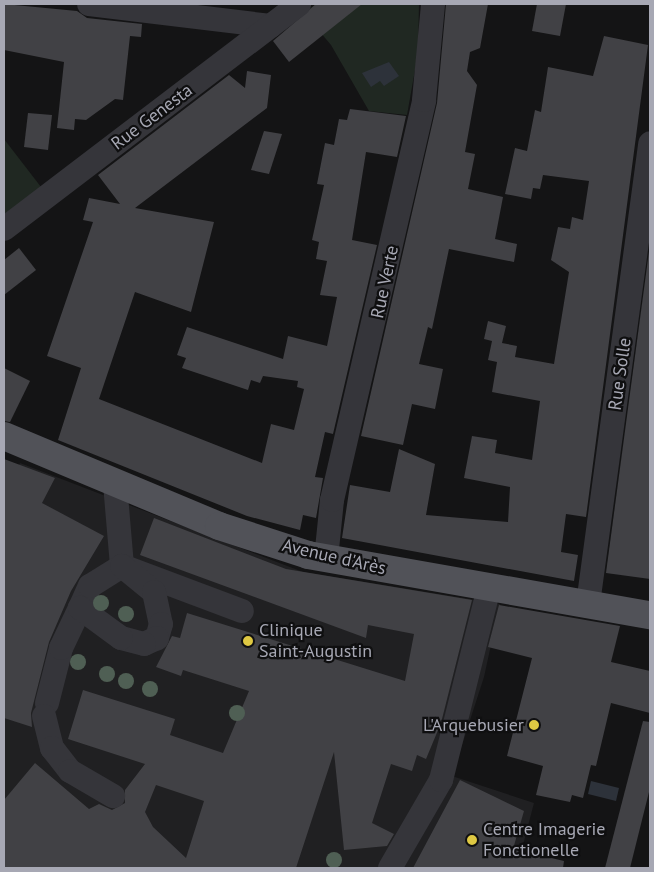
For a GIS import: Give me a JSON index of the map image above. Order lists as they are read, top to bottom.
{
  "streets": {
    "main road": ["Avenue d'Arès"],
    "street": ["Rue Genesta", "Rue Verte", "Rue Solle"]
  },
  "crossings": [
    ["Rue Verte", "Avenue d'Arès"],
    ["Rue Solle", "Avenue d'Arès"]
  ],
  "places": ["Clinique Saint-Augustin", "L'Arquebusier", "Centre Imagerie Fonctionelle"]
}
